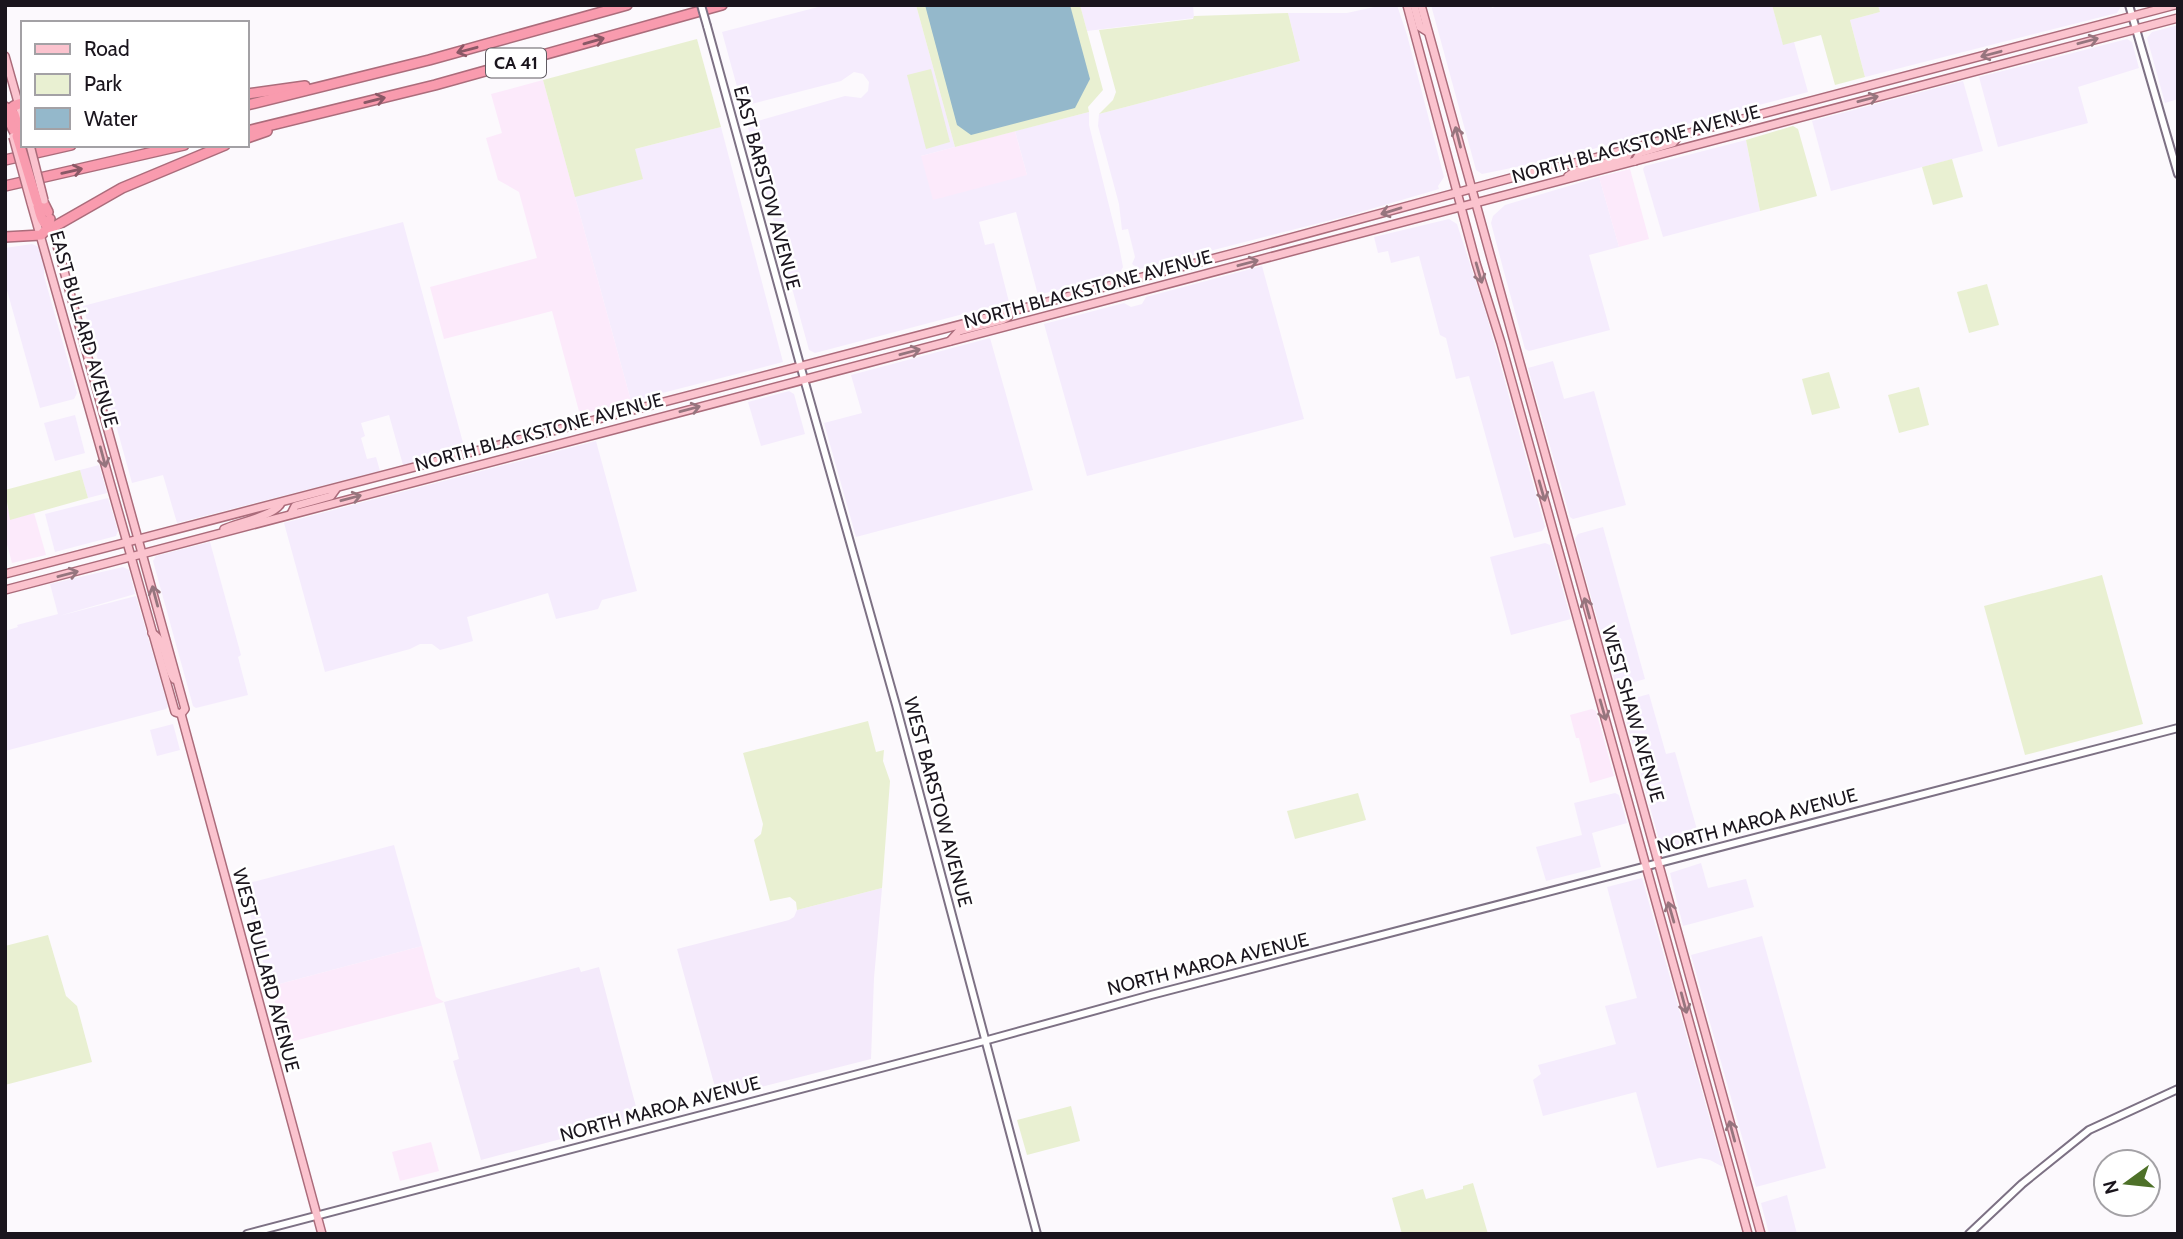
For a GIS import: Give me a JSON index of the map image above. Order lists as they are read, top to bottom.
{
  "streets": {
    "highway": ["CA 41"],
    "main road": [
      "NORTH BLACKSTONE AVENUE",
      "EAST BARSTOW AVENUE",
      "EAST BULLARD AVENUE",
      "WEST SHAW AVENUE",
      "WEST BARSTOW AVENUE",
      "NORTH MAROA AVENUE",
      "WEST BULLARD AVENUE"
    ]
  },
  "crossings": [
    ["NORTH BLACKSTONE AVENUE", "EAST BARSTOW AVENUE"],
    ["NORTH BLACKSTONE AVENUE", "EAST BULLARD AVENUE"],
    ["NORTH BLACKSTONE AVENUE", "WEST SHAW AVENUE"],
    ["NORTH BLACKSTONE AVENUE", "WEST BARSTOW AVENUE"],
    ["NORTH BLACKSTONE AVENUE", "WEST BULLARD AVENUE"],
    ["EAST BARSTOW AVENUE", "WEST BARSTOW AVENUE"],
    ["EAST BULLARD AVENUE", "WEST BULLARD AVENUE"],
    ["WEST SHAW AVENUE", "NORTH MAROA AVENUE"],
    ["WEST BARSTOW AVENUE", "NORTH MAROA AVENUE"],
    ["NORTH MAROA AVENUE", "WEST BULLARD AVENUE"]
  ],
  "legend": ["Road", "Park", "Water"],
  "north": "left"
}
